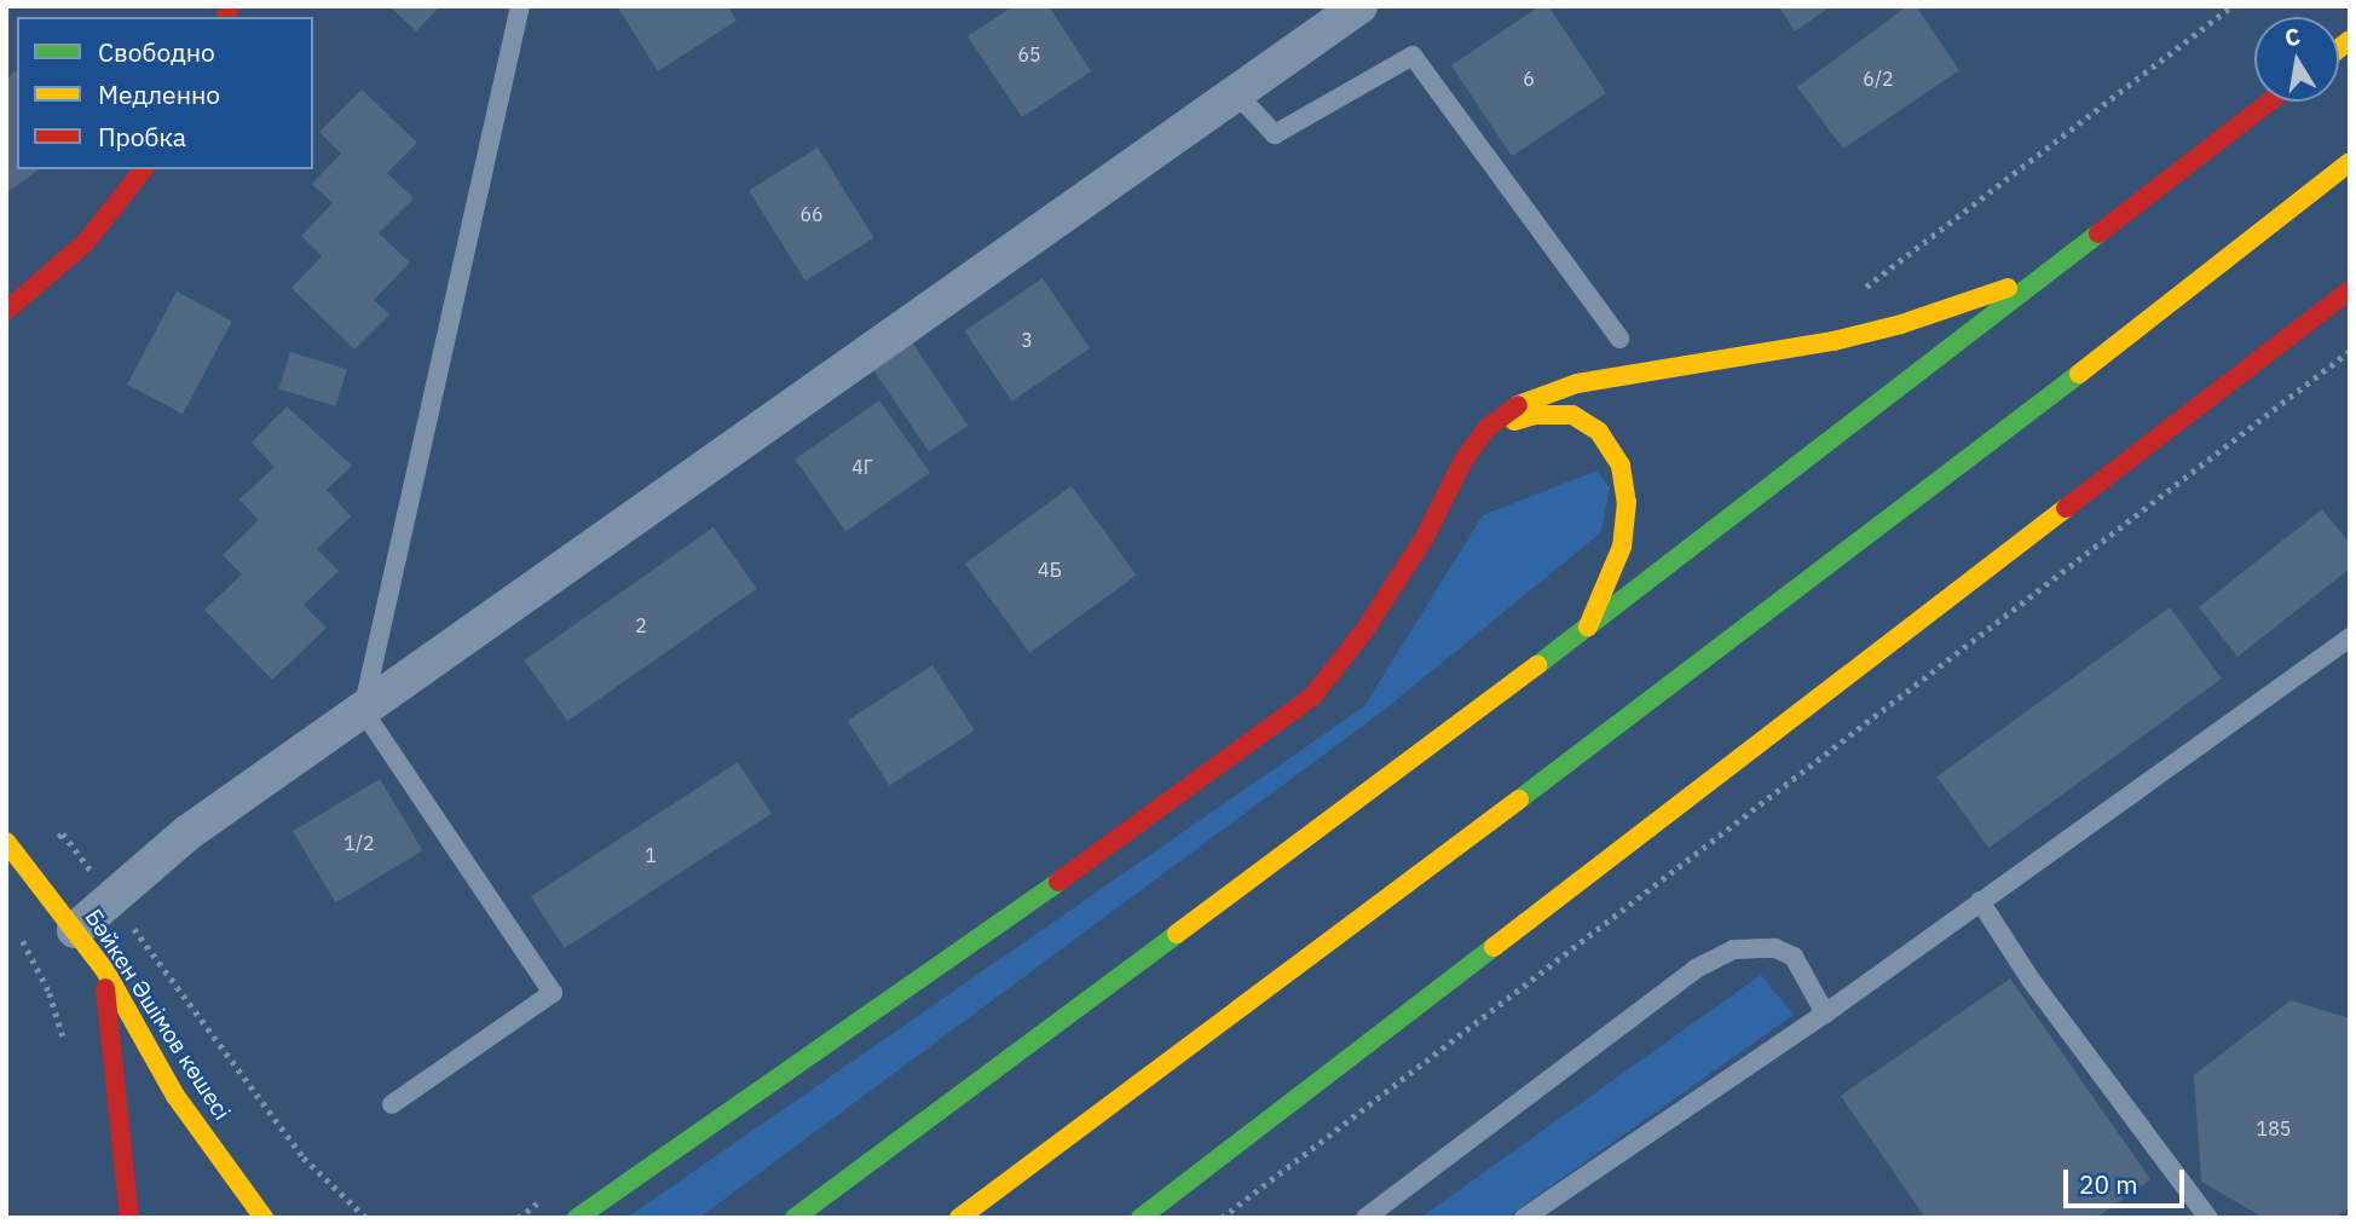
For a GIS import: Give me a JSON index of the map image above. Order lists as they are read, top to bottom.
{
  "streets": {
    "main road": ["Бәйкен Әшімов көшесі"]
  },
  "house_numbers": [
    "65",
    "6",
    "6/2",
    "66",
    "3",
    "4Г",
    "4Б",
    "2",
    "1/2",
    "1",
    "185"
  ],
  "legend": ["Свободно", "Медленно", "Пробка"],
  "scale_bar": "20 m",
  "north": "top"
}
